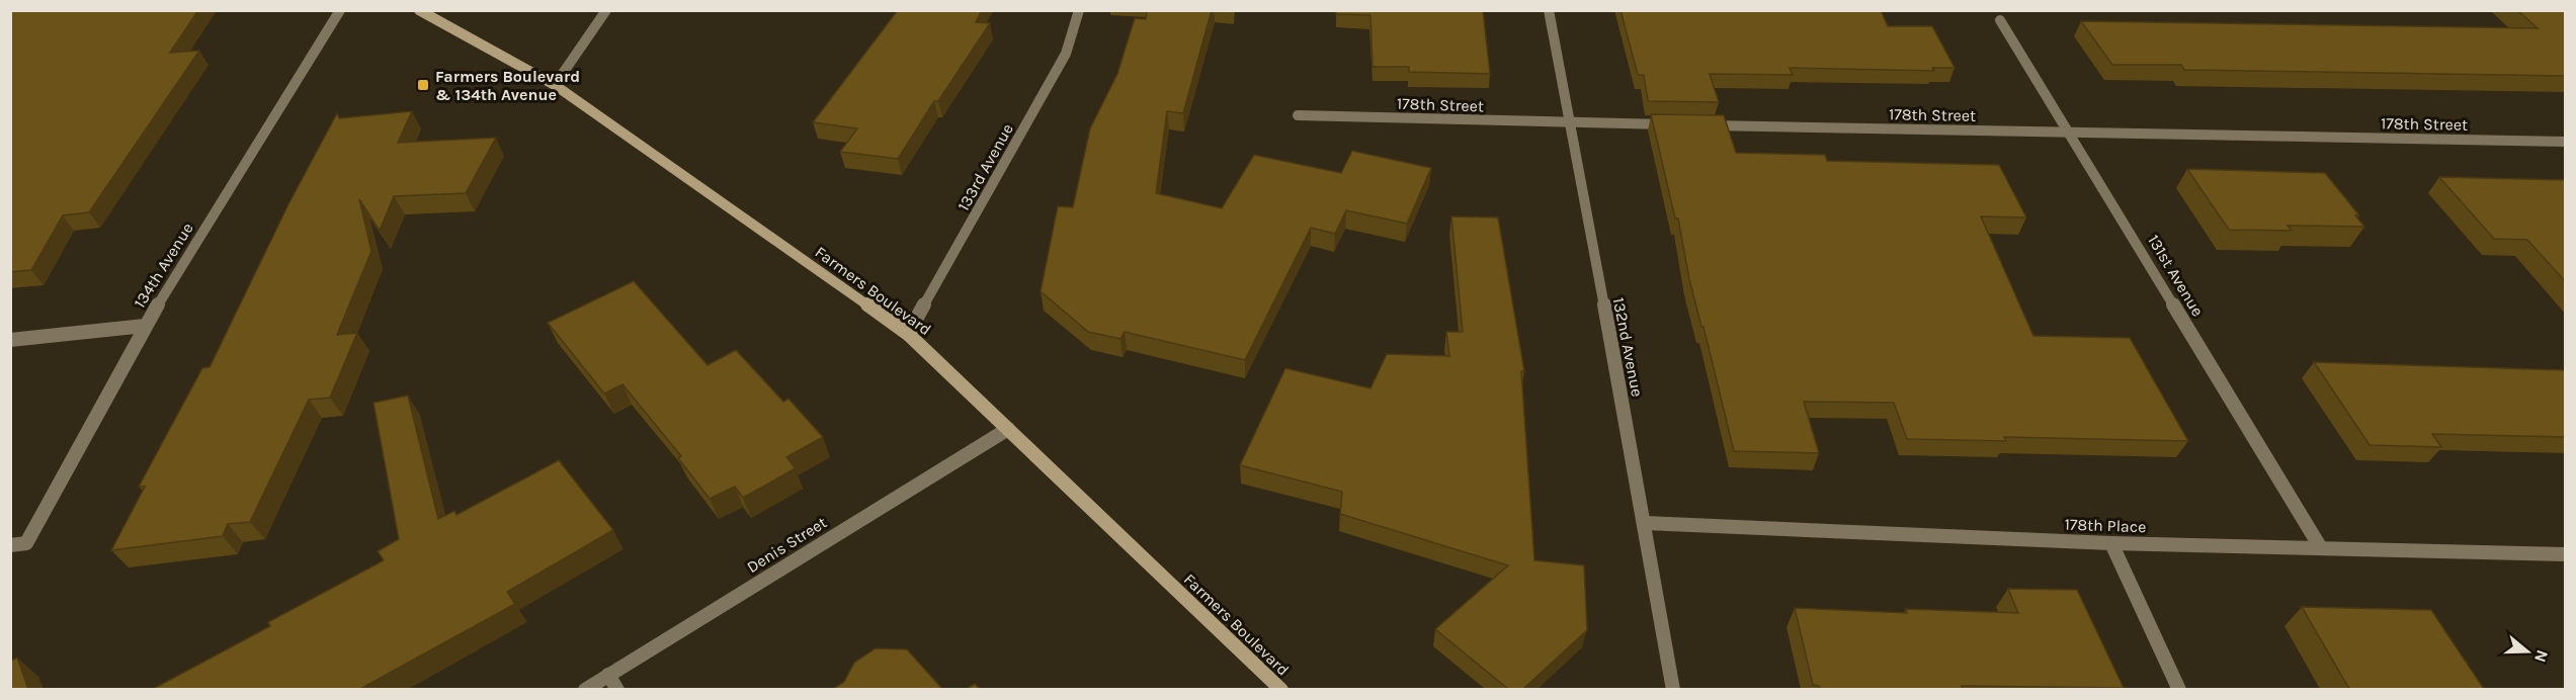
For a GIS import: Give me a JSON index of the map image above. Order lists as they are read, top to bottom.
{
  "streets": {
    "main road": ["Farmers Boulevard"],
    "street": [
      "178th Street",
      "133rd Avenue",
      "134th Avenue",
      "131st Avenue",
      "132nd Avenue",
      "178th Place",
      "Denis Street"
    ]
  },
  "crossings": [
    ["178th Street", "131st Avenue"],
    ["178th Street", "132nd Avenue"],
    ["133rd Avenue", "Farmers Boulevard"],
    ["131st Avenue", "178th Place"],
    ["Farmers Boulevard", "Denis Street"],
    ["132nd Avenue", "178th Place"]
  ],
  "places": {
    "transit": ["Farmers Boulevard & 134th Avenue"]
  },
  "north": "right"
}
